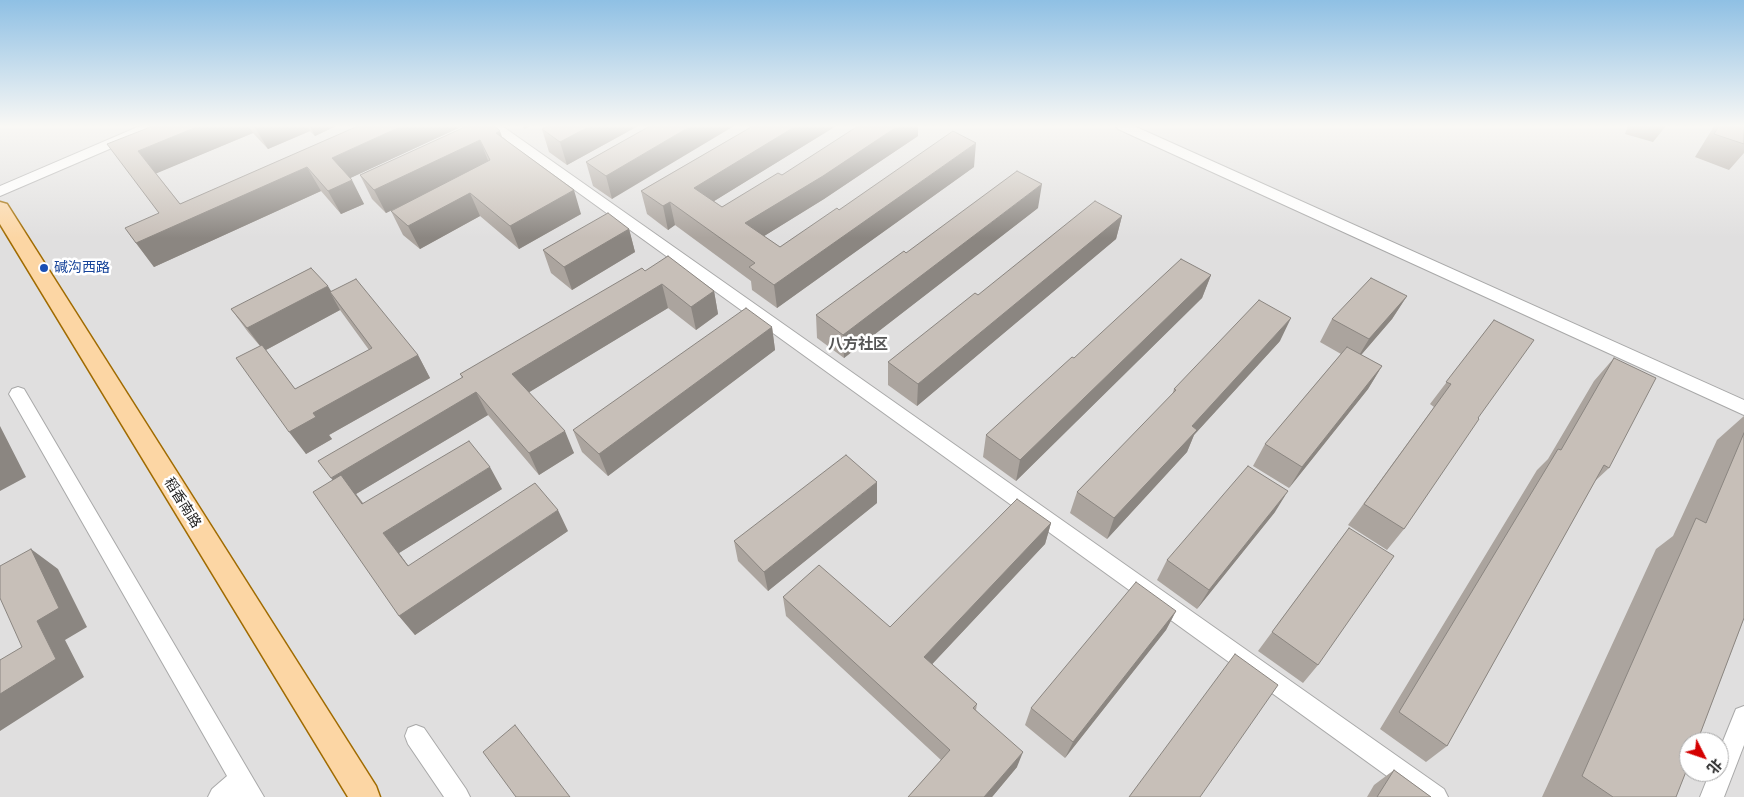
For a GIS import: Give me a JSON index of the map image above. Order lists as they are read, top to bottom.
{
  "streets": {
    "main road": ["稻香南路"]
  },
  "districts": ["八方社区"],
  "places": ["碱沟西路"],
  "north": "bottom right"
}
